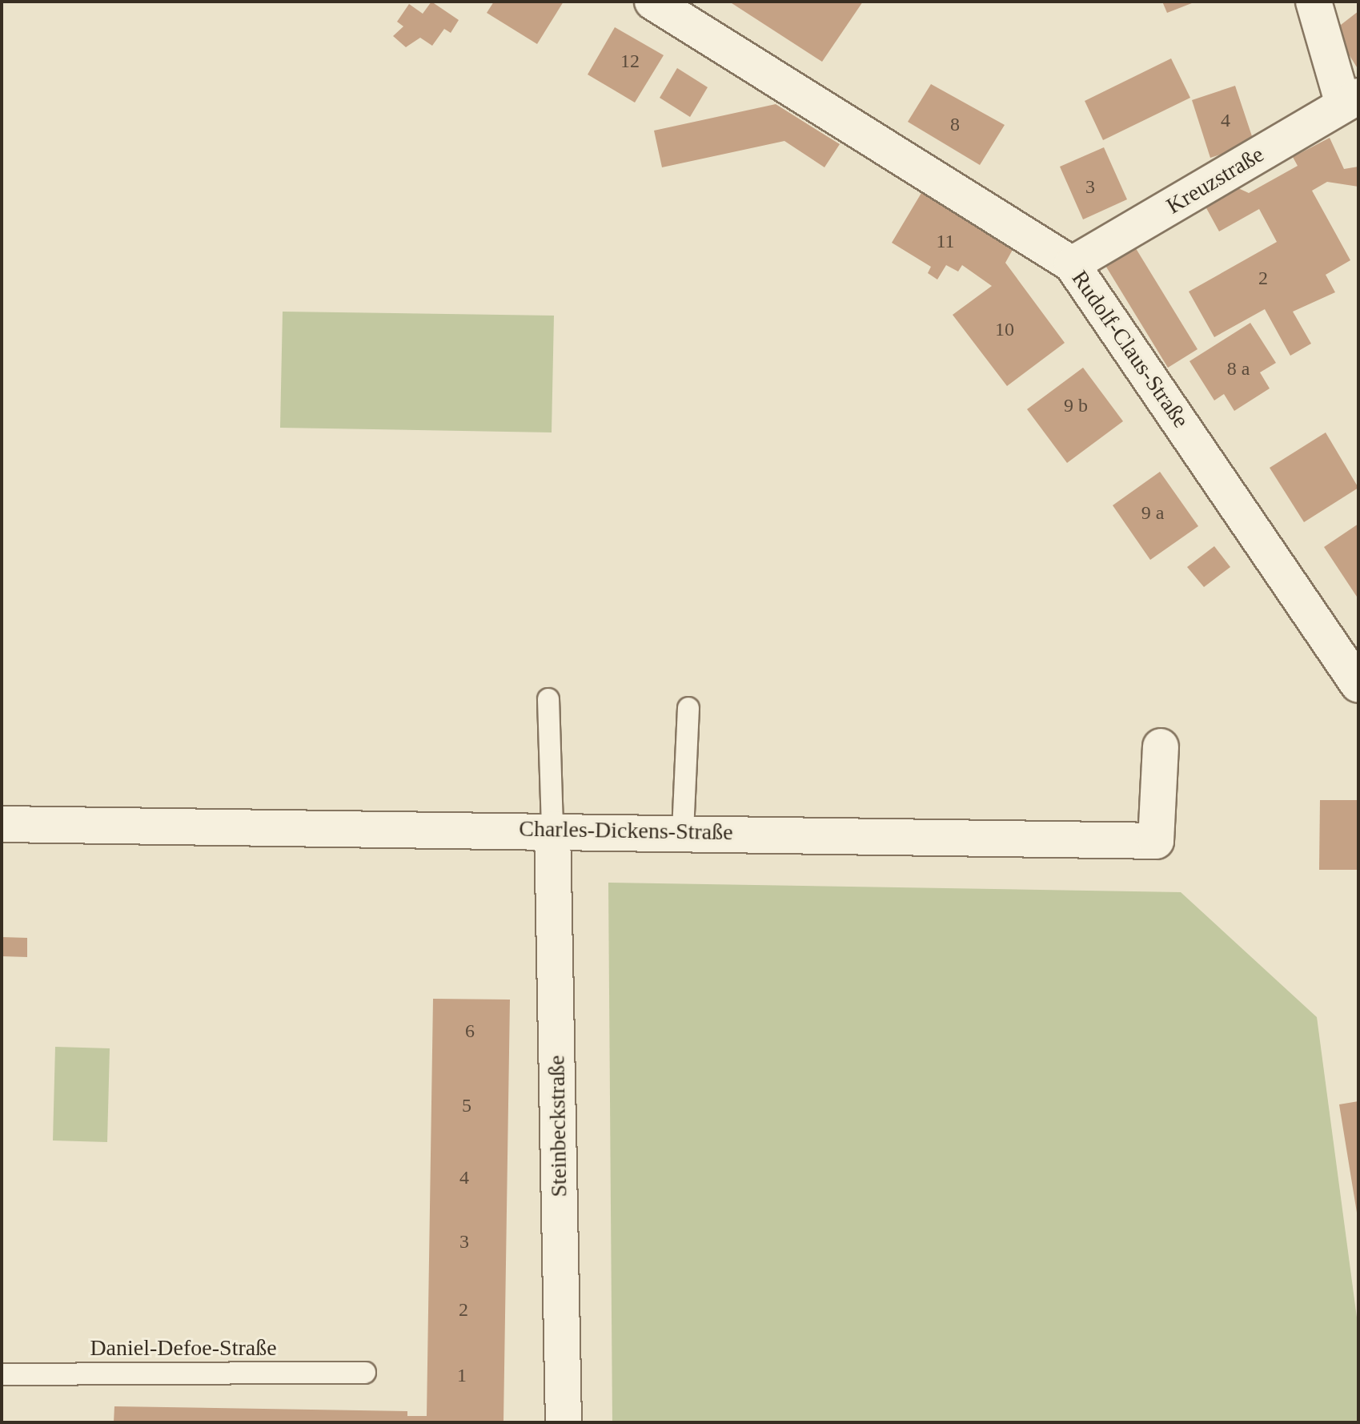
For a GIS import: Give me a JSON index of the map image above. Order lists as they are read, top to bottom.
{
  "streets": {
    "street": [
      "Kreuzstraße",
      "Rudolf-Claus-Straße",
      "Charles-Dickens-Straße",
      "Steinbeckstraße"
    ],
    "lane": ["Daniel-Defoe-Straße"]
  },
  "crossings": [
    ["Kreuzstraße", "Rudolf-Claus-Straße"],
    ["Charles-Dickens-Straße", "Steinbeckstraße"]
  ],
  "house_numbers": [
    "12",
    "4",
    "8",
    "3",
    "11",
    "2",
    "10",
    "8 a",
    "9 b",
    "9 a",
    "6",
    "5",
    "4",
    "3",
    "2",
    "1"
  ]
}
